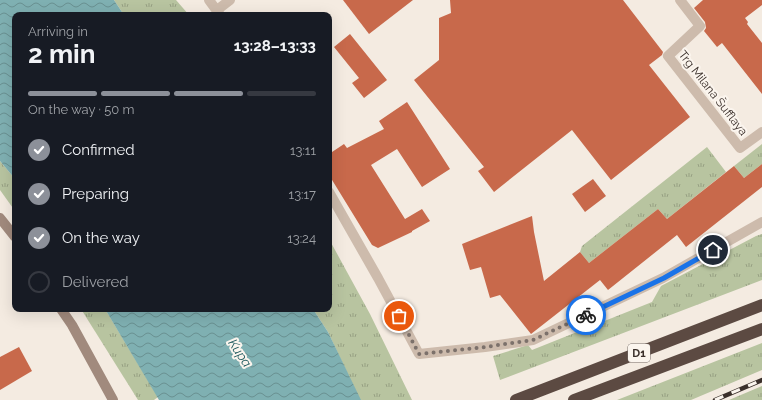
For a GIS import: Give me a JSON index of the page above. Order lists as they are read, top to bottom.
{
  "streets": {
    "highway": ["D1"],
    "street": ["Trg Milana Šufflaya"]
  },
  "water": ["Kupa"],
  "page": {
    "heading": ["2 min", "Arriving in", "13:28–13:33"],
    "bar": "On the way · 50 m",
    "list": [
      ["Confirmed", "13:11"],
      ["Preparing", "13:17"],
      ["On the way", "13:24"],
      "Delivered"
    ]
  }
}
